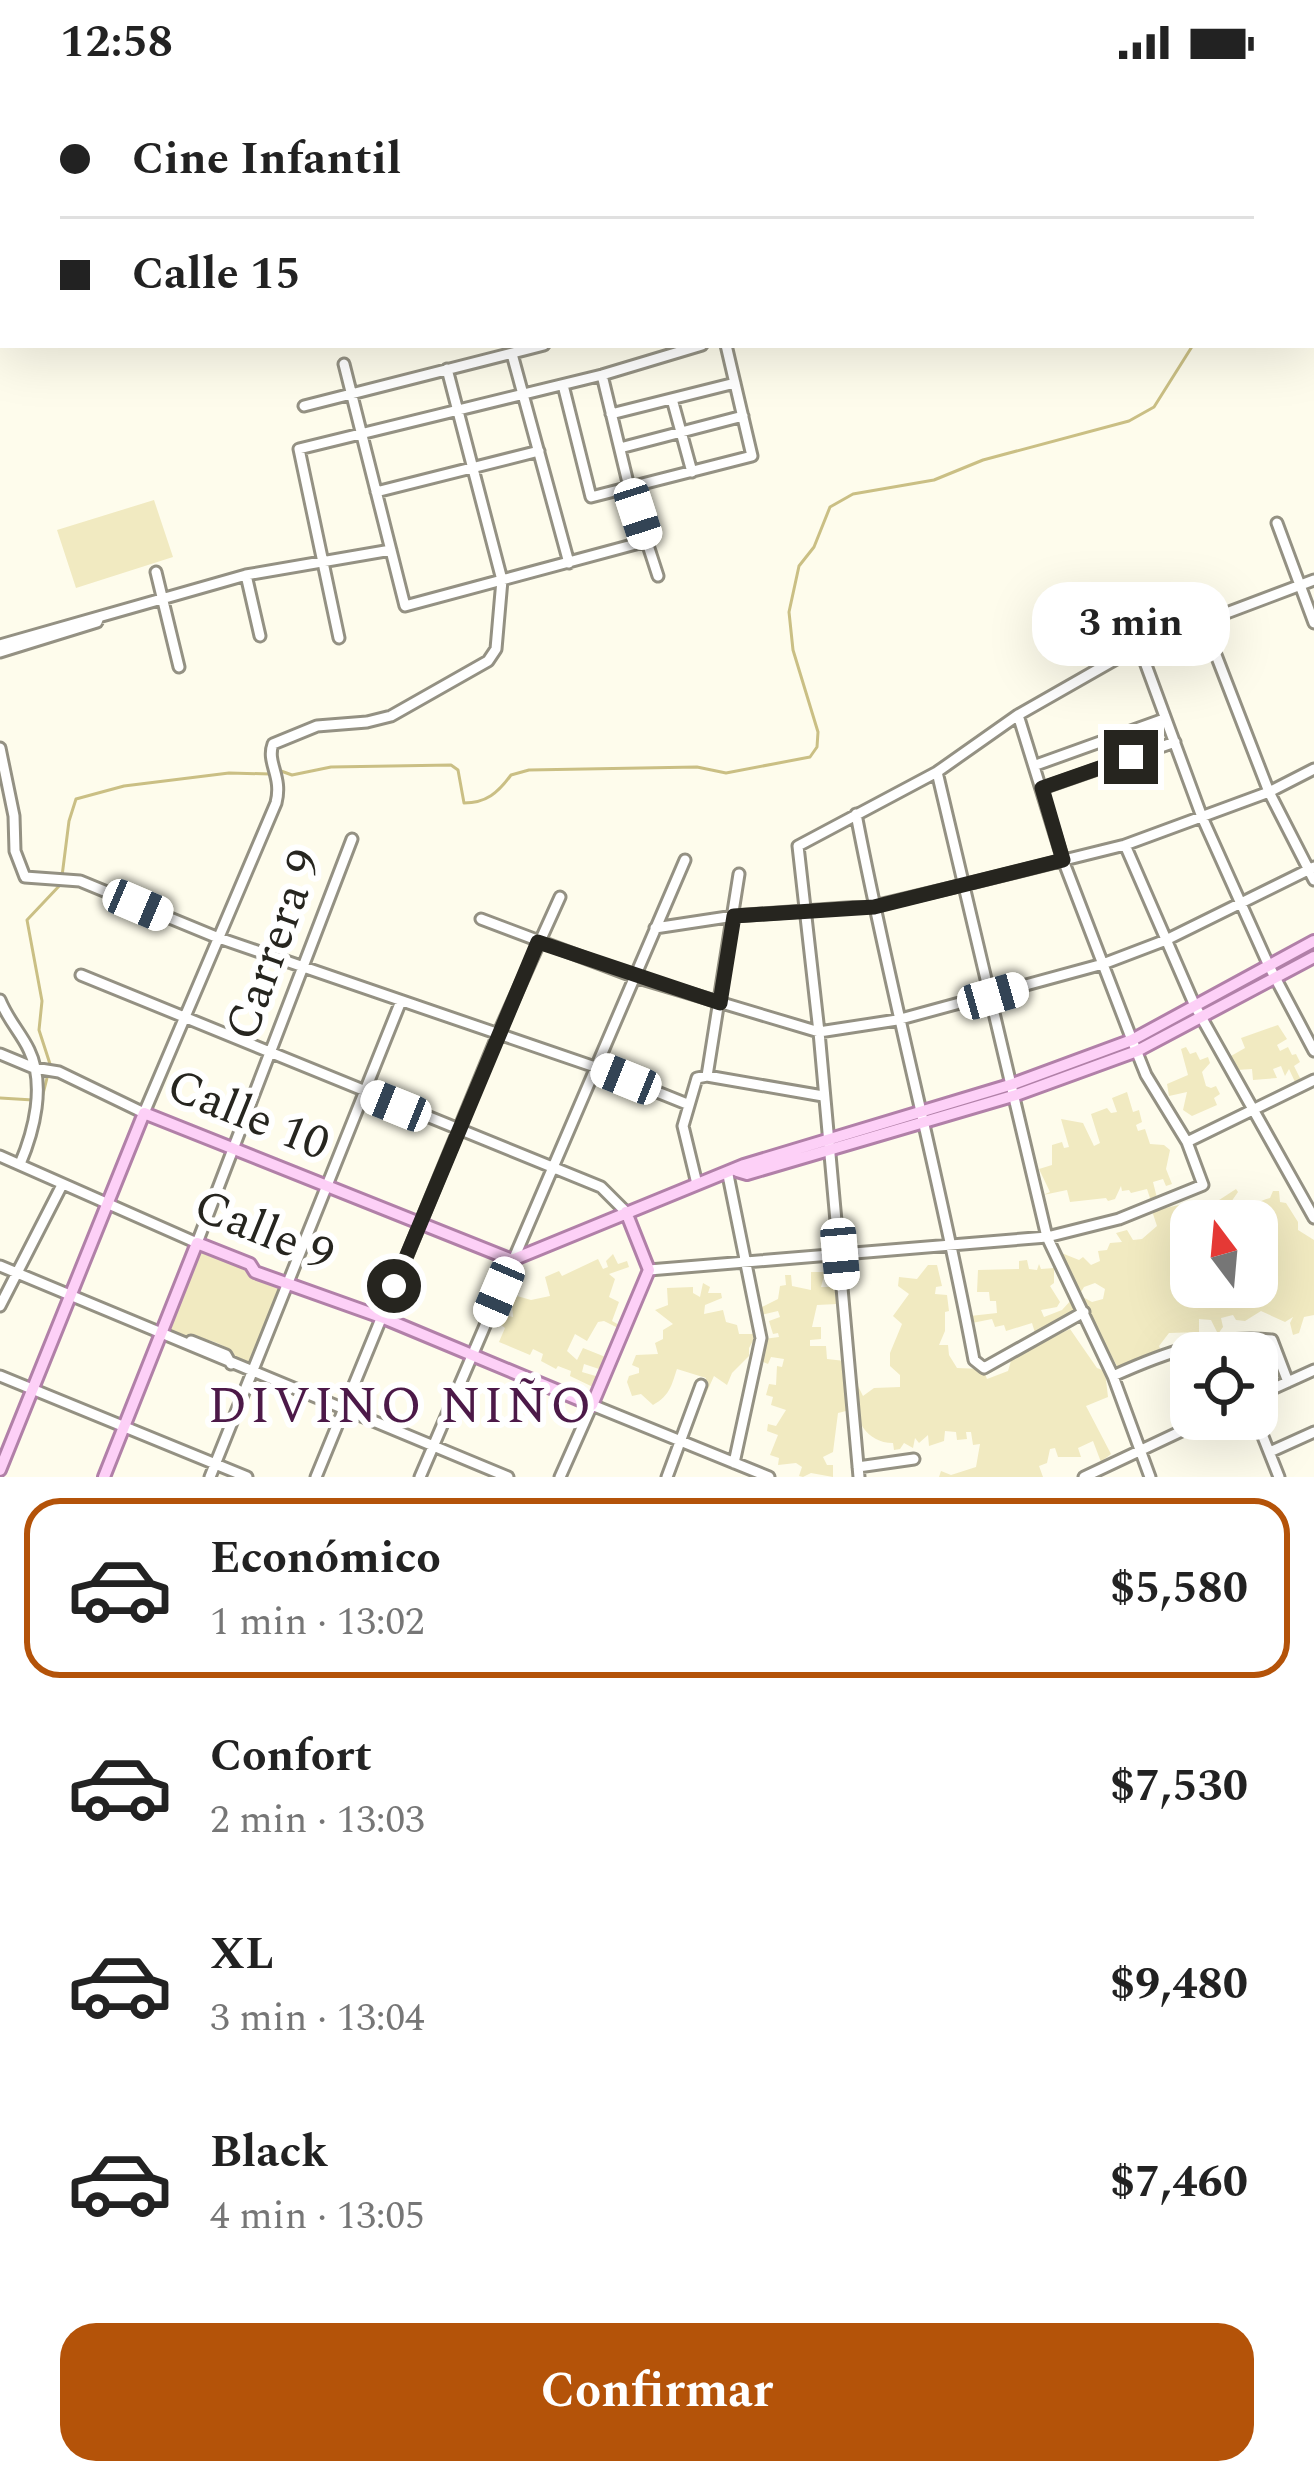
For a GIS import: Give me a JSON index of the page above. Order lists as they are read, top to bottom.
{
  "streets": {
    "main road": ["Carrera 9", "Calle 10", "Calle 9"]
  },
  "crossings": [
    ["Carrera 9", "Calle 10"],
    ["Carrera 9", "Calle 9"]
  ],
  "districts": ["DIVINO NIÑO"],
  "north": "top",
  "page": {
    "status": "12:58",
    "banner": ["Cine Infantil", "Calle 15"],
    "bubble": "3 min",
    "list": [
      {
        "name": "Económico",
        "note": "1 min · 13:02",
        "value": "$5,580"
      },
      {
        "name": "Confort",
        "note": "2 min · 13:03",
        "value": "$7,530"
      },
      {
        "name": "XL",
        "note": "3 min · 13:04",
        "value": "$9,480"
      },
      {
        "name": "Black",
        "note": "4 min · 13:05",
        "value": "$7,460"
      }
    ],
    "buttons": "Confirmar"
  }
}
